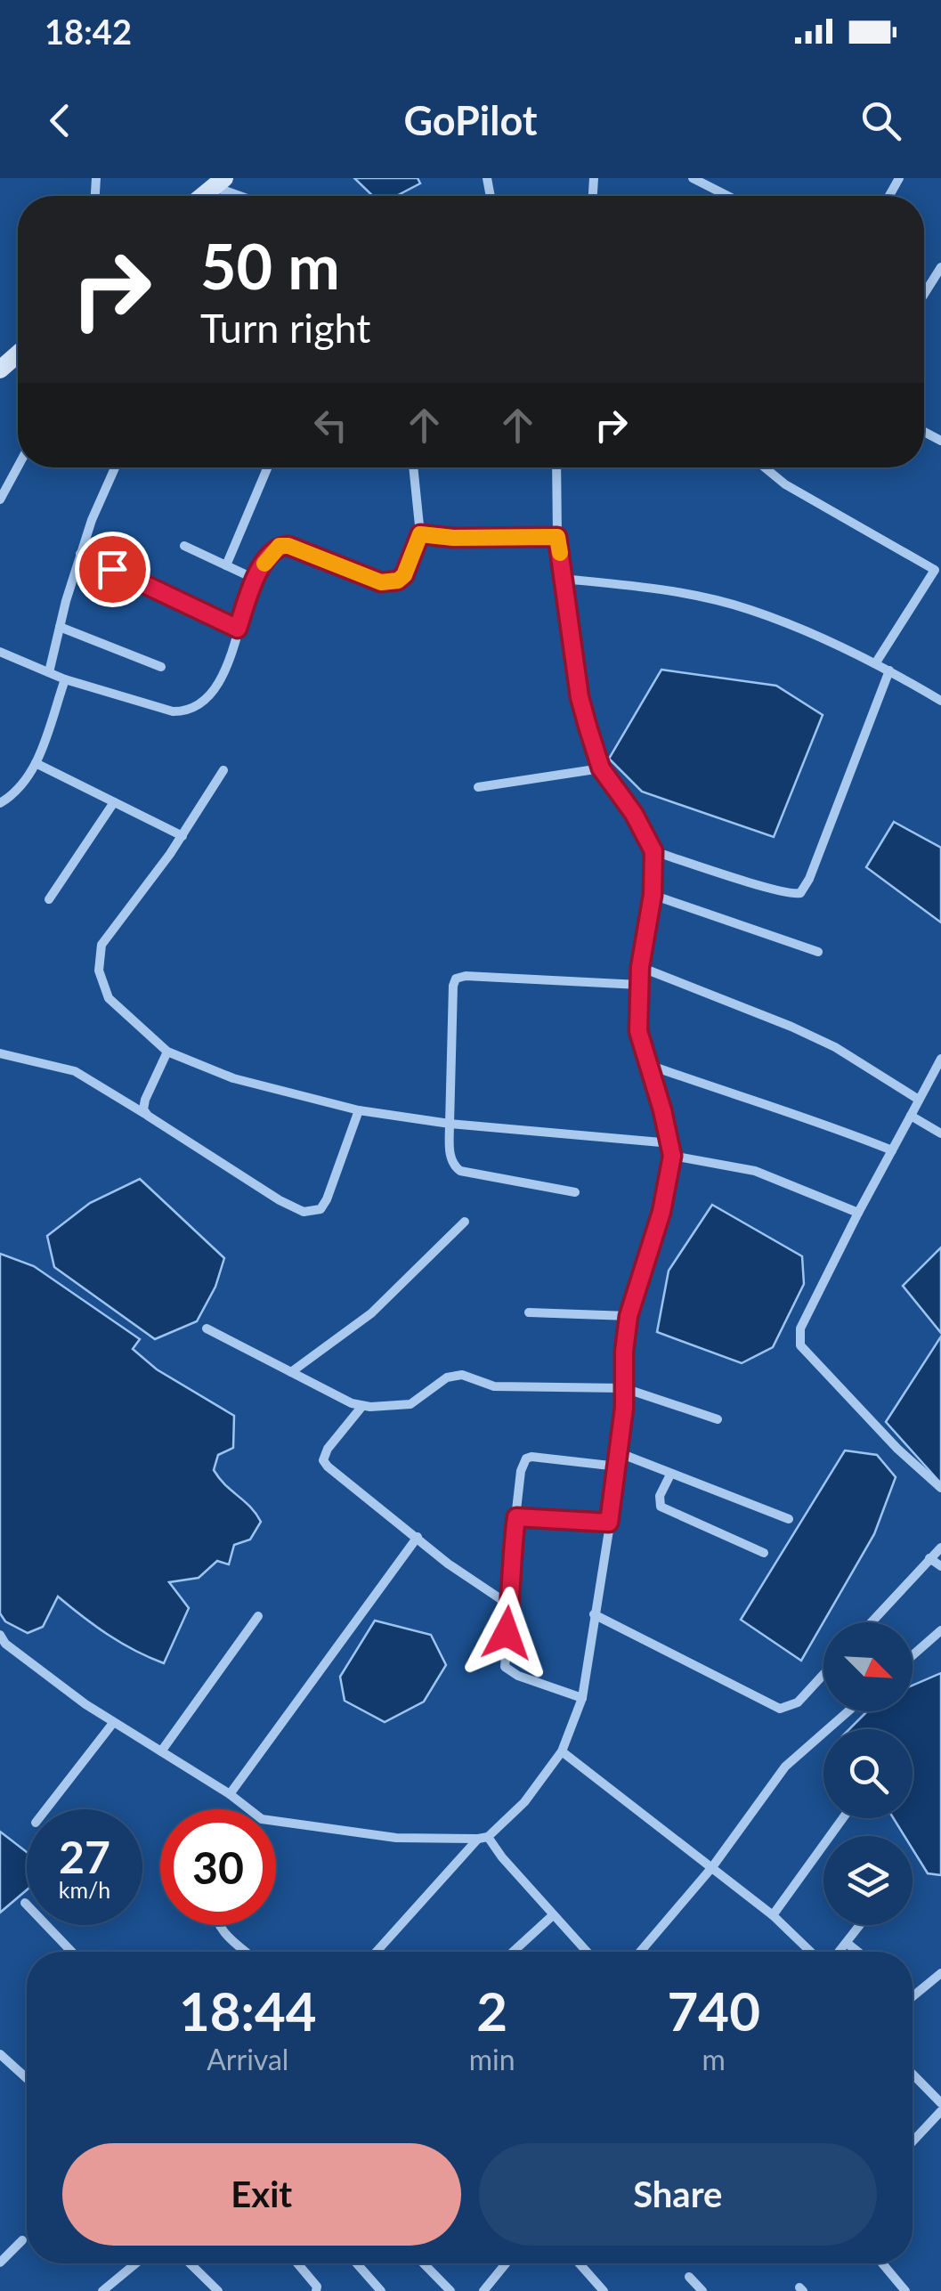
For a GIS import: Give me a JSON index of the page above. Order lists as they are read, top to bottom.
{
  "north": "bottom right",
  "page": {
    "status": "18:42",
    "header": "GoPilot",
    "turn": ["50 m", "Turn right"],
    "speed": "27 km/h",
    "limit": "30",
    "eta": [
      "18:44",
      "Arrival",
      "2",
      "min",
      "740",
      "m"
    ],
    "buttons": ["Exit", "Share"]
  }
}
